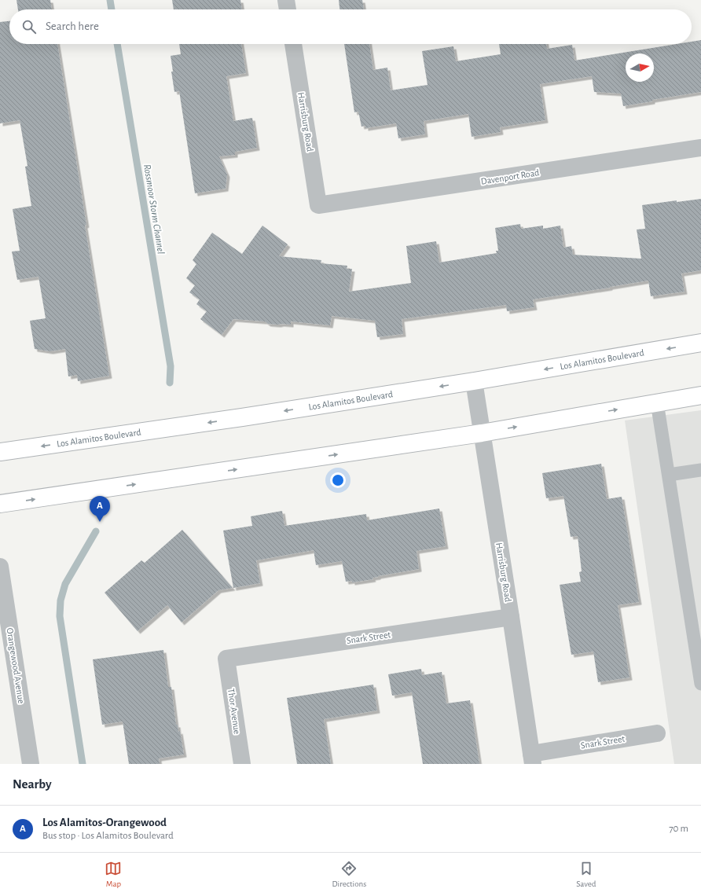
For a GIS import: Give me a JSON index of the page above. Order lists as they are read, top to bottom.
{
  "streets": {
    "main road": ["Los Alamitos Boulevard"],
    "street": [
      "Harrisburg Road",
      "Davenport Road",
      "Snark Street",
      "Orangewood Avenue",
      "Thor Avenue"
    ]
  },
  "crossings": [
    ["Harrisburg Road", "Davenport Road"],
    ["Harrisburg Road", "Los Alamitos Boulevard"],
    ["Harrisburg Road", "Snark Street"],
    ["Snark Street", "Thor Avenue"]
  ],
  "water": ["Rossmoor Storm Channel"],
  "north": "right",
  "page": {
    "search": "Search here",
    "pins": "A",
    "heading": "Nearby",
    "list": [
      {
        "mark": "A",
        "name": "Los Alamitos-Orangewood",
        "note": "Bus stop · Los Alamitos Boulevard",
        "value": "70 m"
      }
    ],
    "nav": ["Map", "Directions", "Saved"]
  }
}
